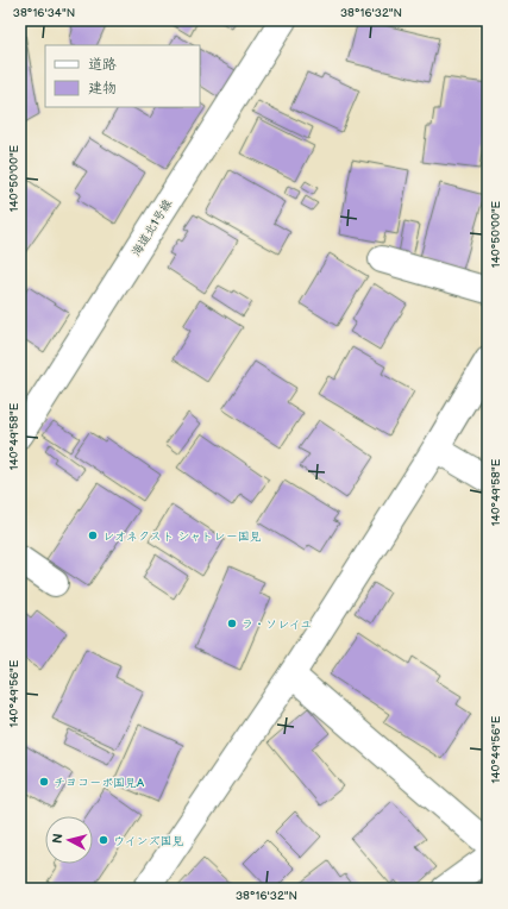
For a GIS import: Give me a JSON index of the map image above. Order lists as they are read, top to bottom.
{
  "streets": {
    "street": ["海道北1号線"]
  },
  "places": [
    "レオネクスト シャトレー国見",
    "ラ・ソレイユ",
    "チヨコーポ国見A",
    "ウインズ国見"
  ],
  "legend": ["道路", "建物"],
  "north": "left",
  "coordinates": [
    "38°16'34\"N",
    "38°16'32\"N",
    "140°50'00\"E",
    "140°49'58\"E",
    "140°49'56\"E"
  ]
}
